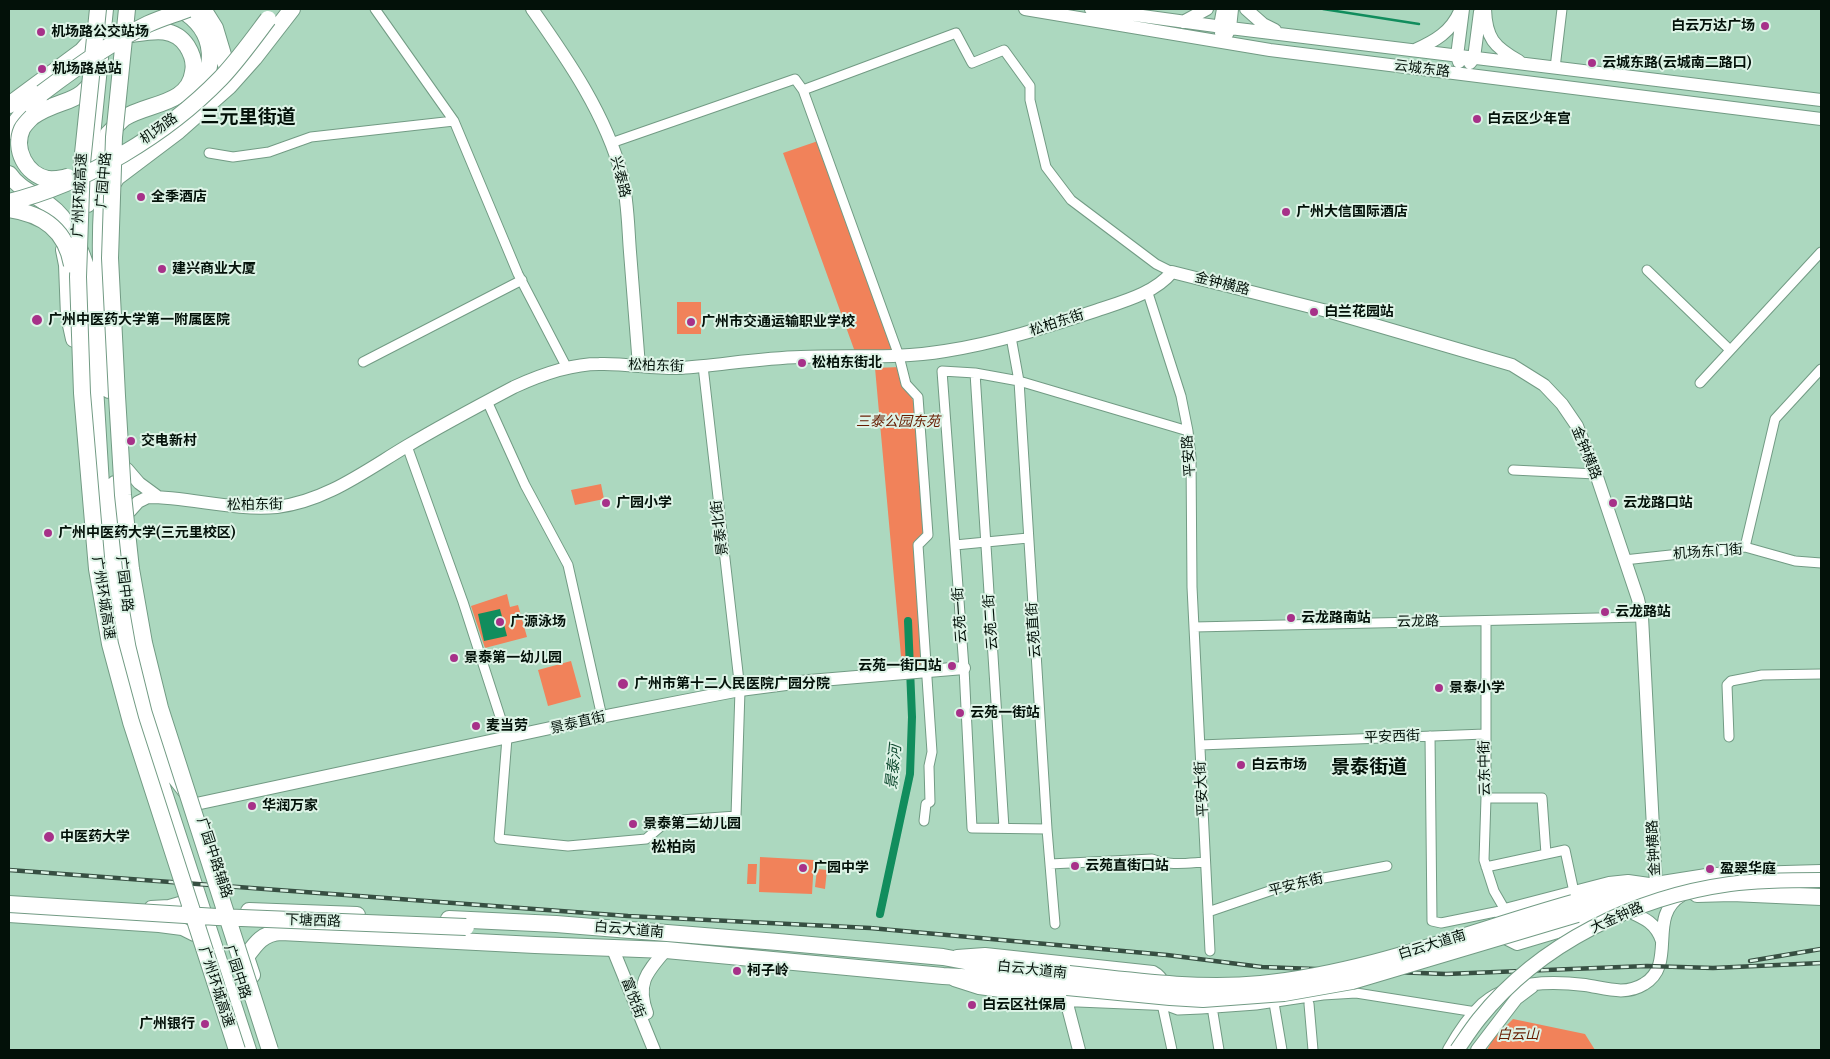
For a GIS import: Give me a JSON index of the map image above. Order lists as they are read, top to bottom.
{
  "streets": {
    "highway": [
      "机场路",
      "广园中路",
      "广州环城高速",
      "广园中路辅路",
      "下塘西路",
      "白云大道南"
    ],
    "main road": ["大金钟路"],
    "street": [
      "云城东路",
      "兴泰路",
      "金钟横路",
      "松柏东街",
      "平安路",
      "景泰北街",
      "机场东门街",
      "云苑一街",
      "云苑二街",
      "云龙路",
      "云苑直街",
      "景泰直街",
      "平安西街",
      "云东中街",
      "平安大街",
      "平安东街",
      "富悦街"
    ]
  },
  "crossings": [
    ["兴泰路", "松柏东街"],
    ["广园中路", "广园中路辅路"],
    ["金钟横路", "松柏东街"],
    ["金钟横路", "机场东门街"],
    ["金钟横路", "云龙路"],
    ["金钟横路", "白云大道南"],
    ["松柏东街", "平安路"],
    ["松柏东街", "景泰北街"],
    ["松柏东街", "云苑直街"],
    ["平安路", "云龙路"],
    ["平安路", "平安大街"],
    ["景泰北街", "景泰直街"],
    ["云苑一街", "云苑二街"],
    ["云苑一街", "景泰直街"],
    ["云龙路", "云东中街"],
    ["云龙路", "平安大街"],
    ["景泰直街", "广园中路辅路"],
    ["平安西街", "云东中街"],
    ["平安西街", "平安大街"],
    ["平安大街", "平安东街"],
    ["广园中路辅路", "白云大道南"],
    ["下塘西路", "白云大道南"],
    ["下塘西路", "富悦街"],
    ["白云大道南", "富悦街"]
  ],
  "districts": ["三元里街道", "景泰街道", "松柏岗"],
  "water": ["景泰河"],
  "parks": ["三泰公园东苑", "白云山"],
  "places": [
    "白云万达广场",
    "机场路公交站场",
    "云城东路(云城南二路口)",
    "机场路总站",
    "白云区少年宫",
    "全季酒店",
    "广州大信国际酒店",
    "建兴商业大厦",
    "白兰花园站",
    "广州中医药大学第一附属医院",
    "广州市交通运输职业学校",
    "松柏东街北",
    "交电新村",
    "广园小学",
    "云龙路口站",
    "广州中医药大学(三元里校区)",
    "云龙路站",
    "云龙路南站",
    "广源泳场",
    "景泰第一幼儿园",
    "云苑一街口站",
    "广州市第十二人民医院广园分院",
    "景泰小学",
    "云苑一街站",
    "麦当劳",
    "白云市场",
    "华润万家",
    "景泰第二幼儿园",
    "中医药大学",
    "云苑直街口站",
    "广园中学",
    "盈翠华庭",
    "柯子岭",
    "白云区社保局",
    "广州银行"
  ]
}
